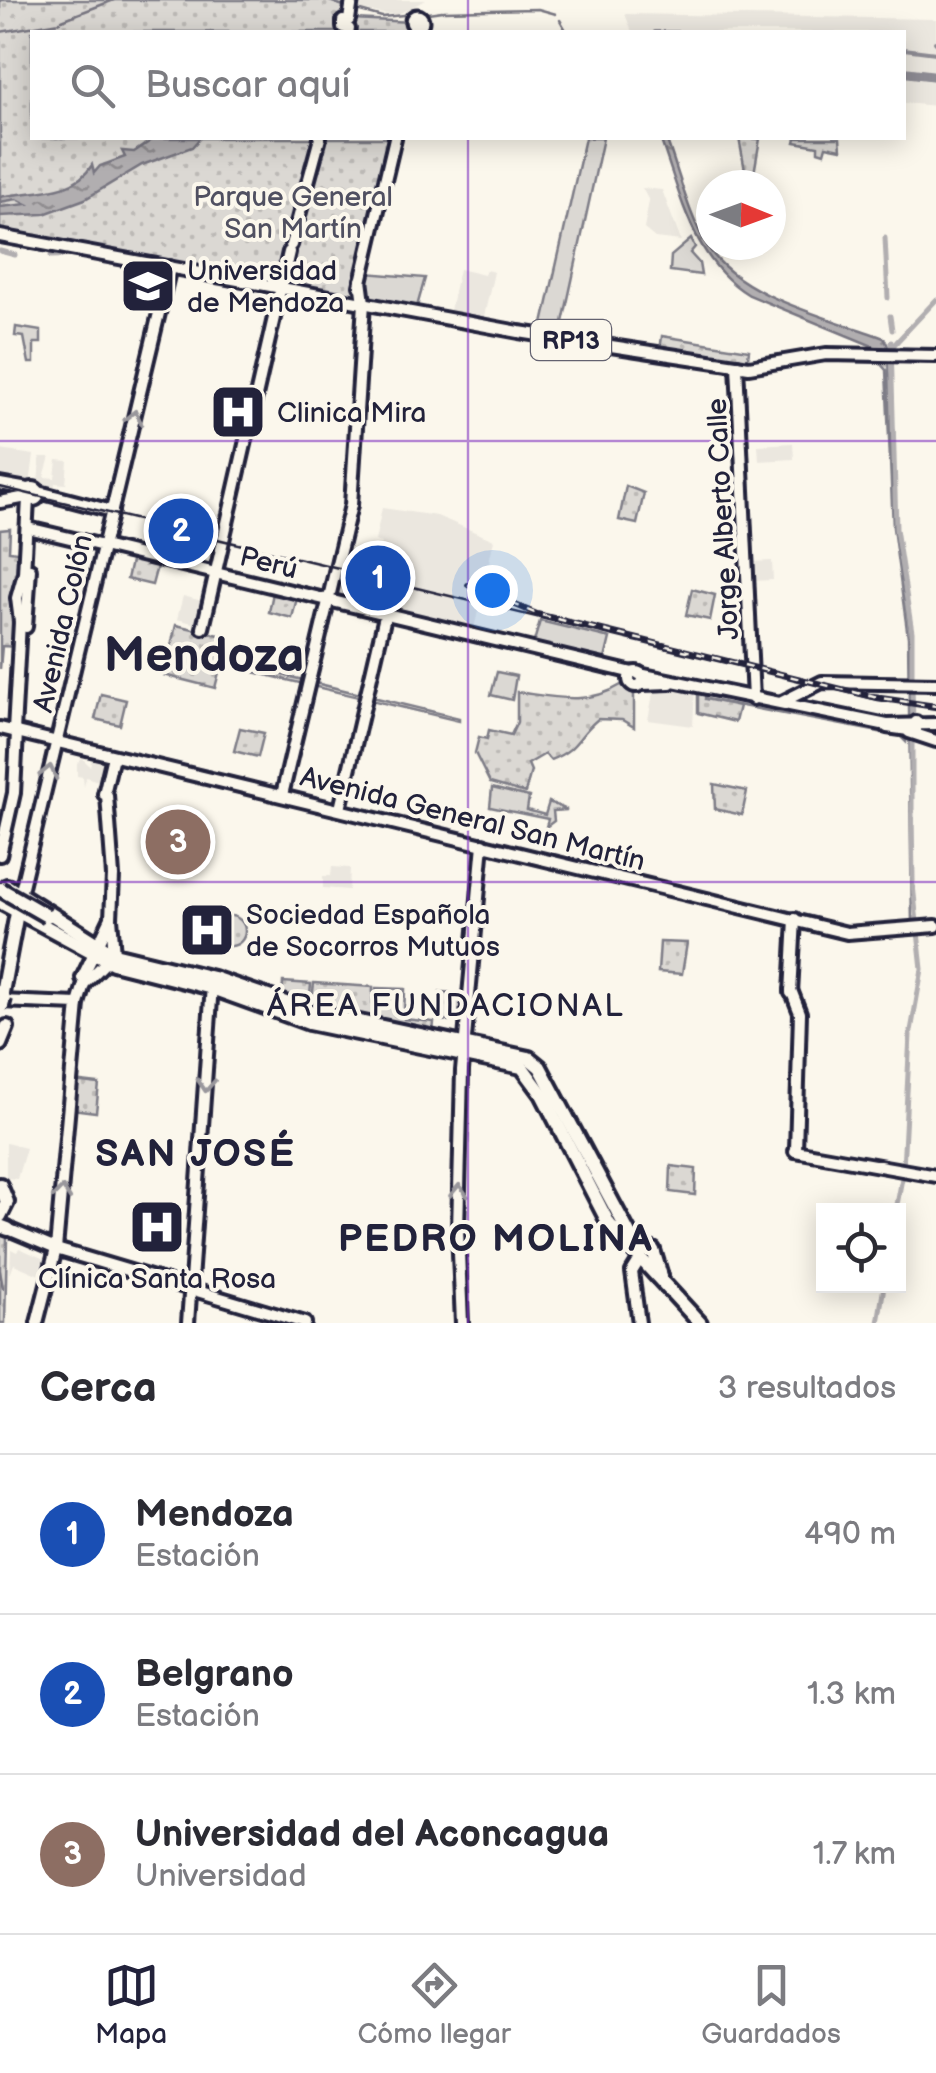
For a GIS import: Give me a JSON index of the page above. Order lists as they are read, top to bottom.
{
  "streets": {
    "main road": [
      "RP13",
      "Jorge Alberto Calle",
      "Perú",
      "Avenida Colón",
      "Avenida General San Martín"
    ]
  },
  "crossings": [
    ["RP13", "Jorge Alberto Calle"],
    ["RP13", "Avenida Colón"],
    ["Jorge Alberto Calle", "Perú"],
    ["Perú", "Avenida Colón"],
    ["Avenida Colón", "Avenida General San Martín"]
  ],
  "districts": [
    "Mendoza",
    "ÁREA FUNDACIONAL",
    "SAN JOSÉ",
    "PEDRO MOLINA"
  ],
  "parks": ["Parque General San Martín"],
  "places": {
    "school or university": ["Universidad de Mendoza"],
    "hospital": ["Clinica Mira", "Sociedad Española de Socorros Mutuos", "Clínica Santa Rosa"]
  },
  "north": "right",
  "page": {
    "search": "Buscar aquí",
    "pins": ["2", "1", "3"],
    "heading": ["Cerca", "3 resultados"],
    "list": [
      {
        "mark": "1",
        "name": "Mendoza",
        "note": "Estación",
        "value": "490 m"
      },
      {
        "mark": "2",
        "name": "Belgrano",
        "note": "Estación",
        "value": "1.3 km"
      },
      {
        "mark": "3",
        "name": "Universidad del Aconcagua",
        "note": "Universidad",
        "value": "1.7 km"
      }
    ],
    "nav": ["Mapa", "Cómo llegar", "Guardados"]
  }
}
